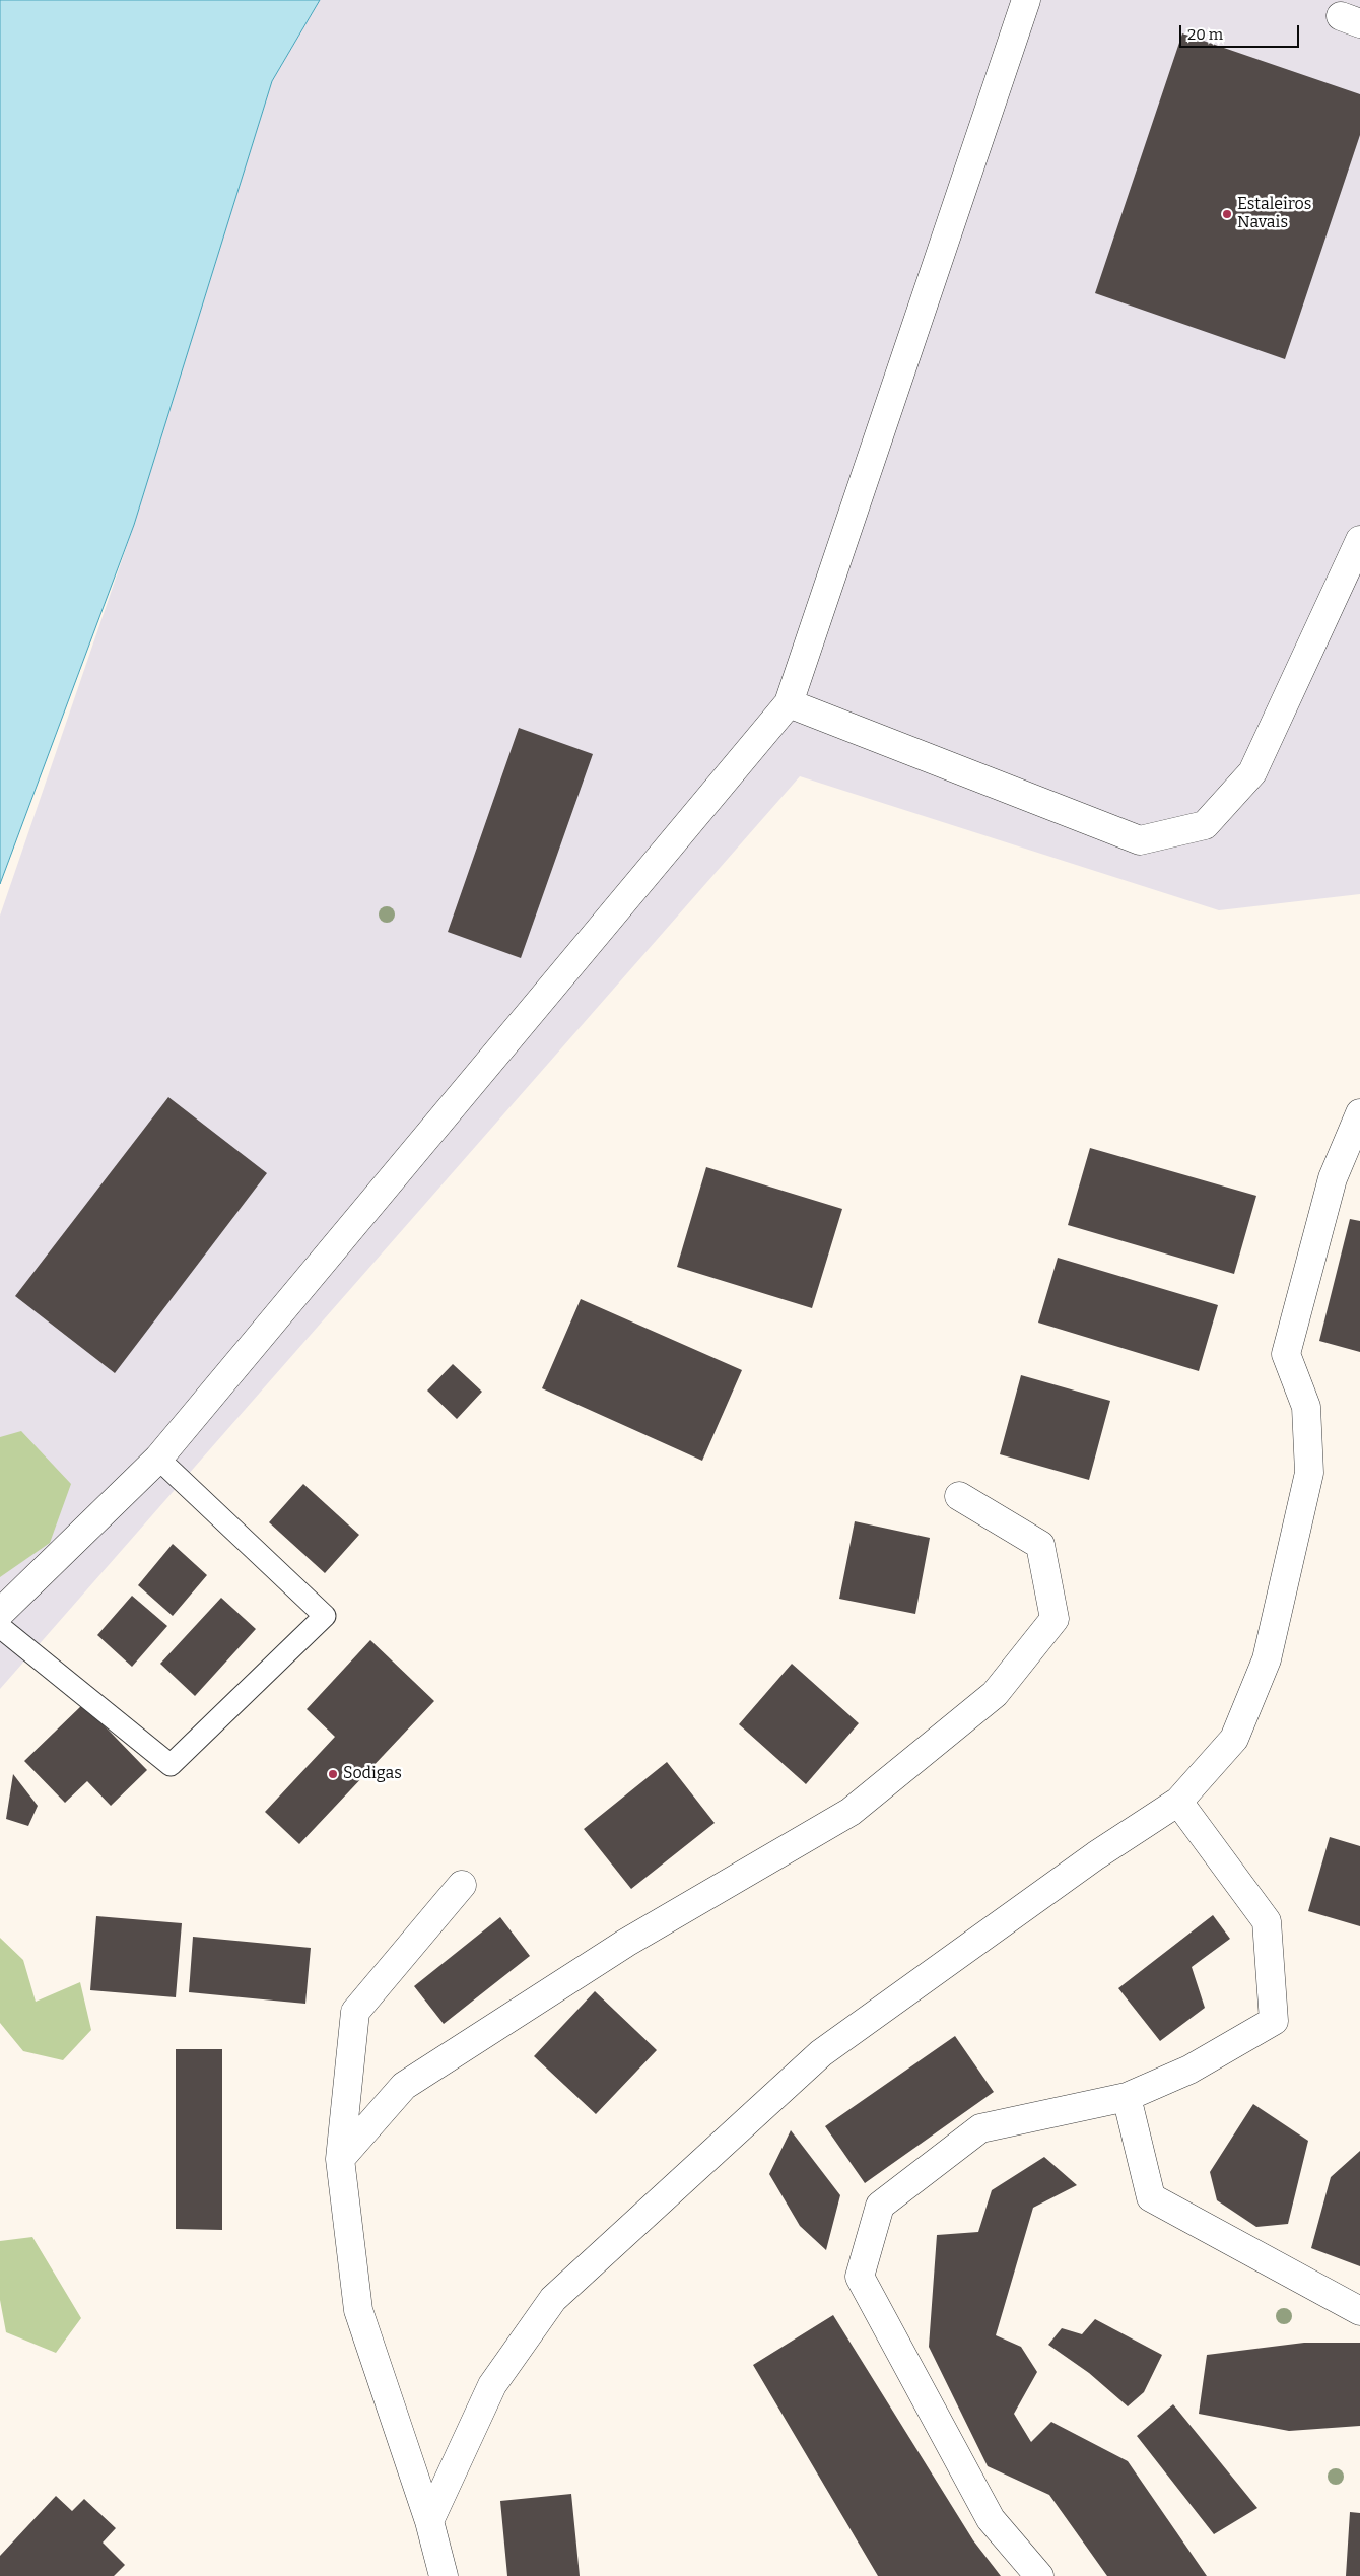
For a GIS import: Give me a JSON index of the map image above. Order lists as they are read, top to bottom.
{
  "places": ["Estaleiros Navais", "Sodigas"],
  "scale_bar": "20 m"
}
